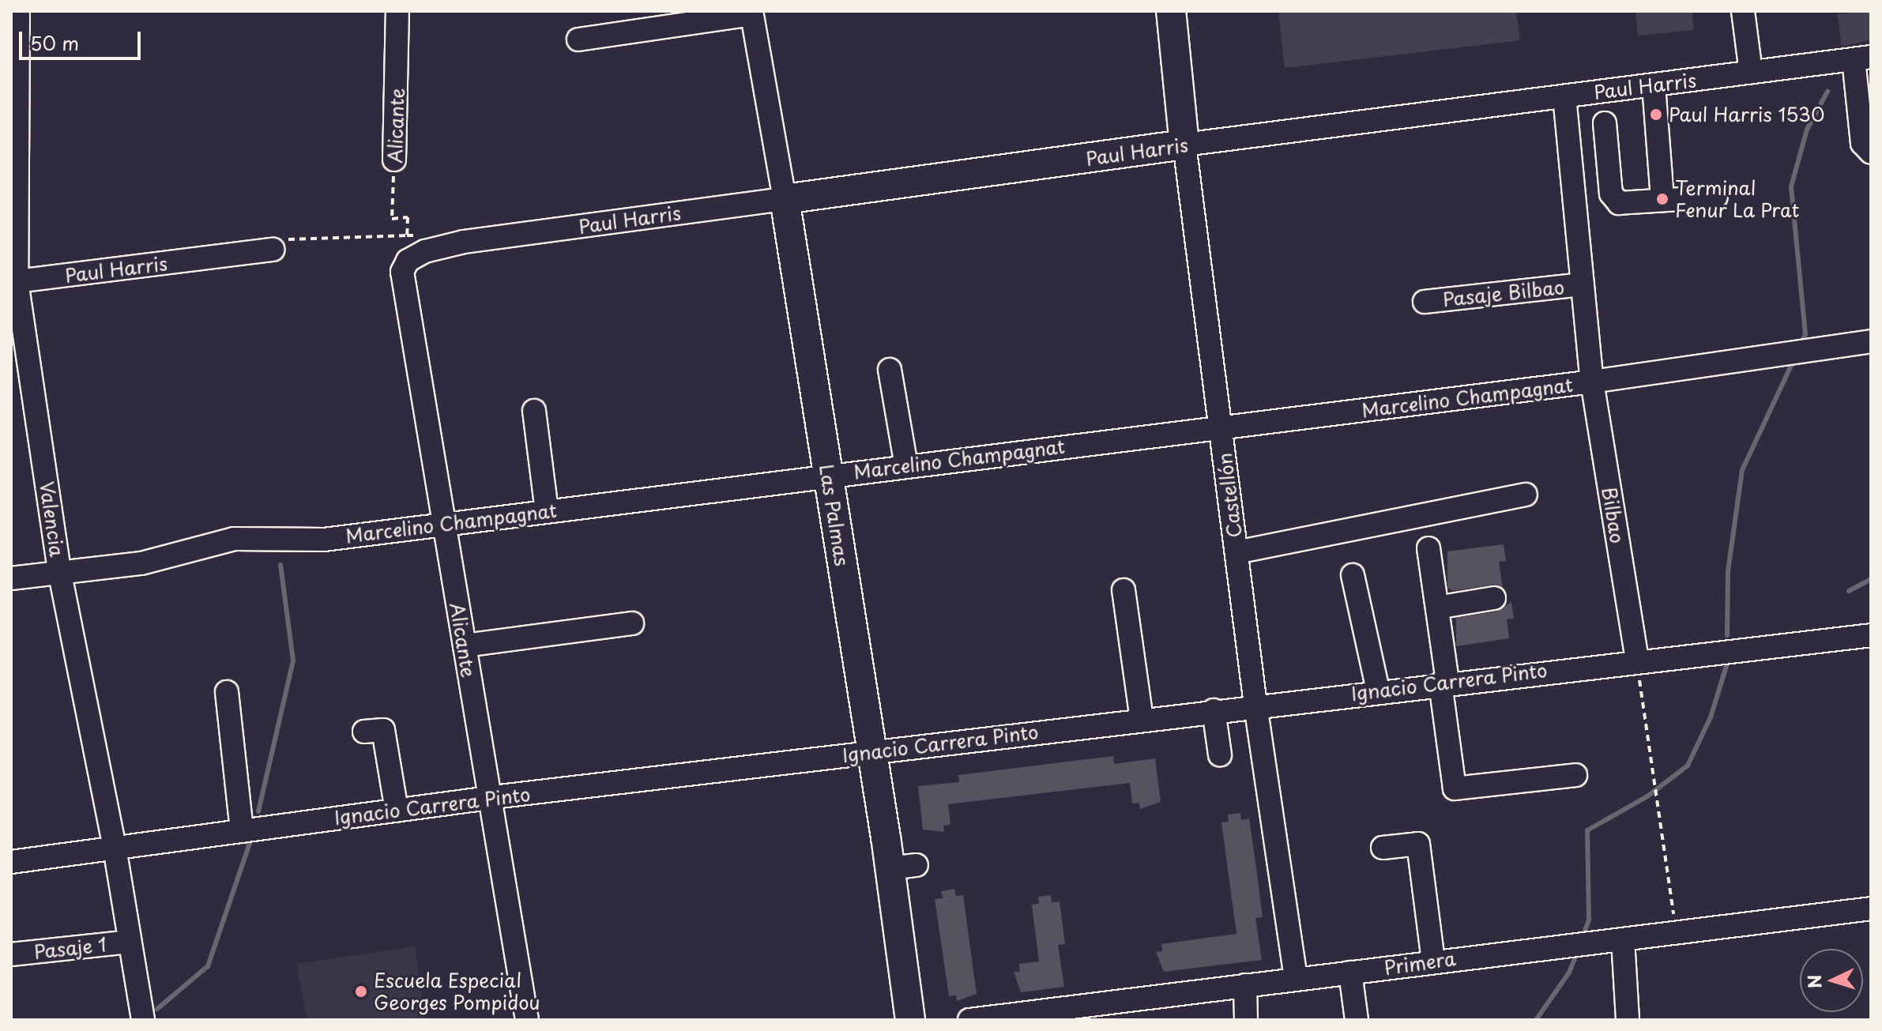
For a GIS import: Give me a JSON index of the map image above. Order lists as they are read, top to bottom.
{
  "streets": {
    "main road": ["Paul Harris", "Castellón", "Las Palmas"],
    "street": [
      "Alicante",
      "Pasaje Bilbao",
      "Marcelino Champagnat",
      "Bilbao",
      "Valencia",
      "Ignacio Carrera Pinto",
      "Pasaje 1",
      "Primera"
    ]
  },
  "crossings": [
    ["Paul Harris", "Alicante"],
    ["Paul Harris", "Castellón"],
    ["Paul Harris", "Las Palmas"],
    ["Paul Harris", "Bilbao"],
    ["Paul Harris", "Valencia"],
    ["Alicante", "Marcelino Champagnat"],
    ["Alicante", "Ignacio Carrera Pinto"],
    ["Pasaje Bilbao", "Bilbao"],
    ["Marcelino Champagnat", "Castellón"],
    ["Marcelino Champagnat", "Las Palmas"],
    ["Marcelino Champagnat", "Bilbao"],
    ["Marcelino Champagnat", "Valencia"],
    ["Castellón", "Ignacio Carrera Pinto"],
    ["Castellón", "Primera"],
    ["Las Palmas", "Ignacio Carrera Pinto"],
    ["Bilbao", "Ignacio Carrera Pinto"],
    ["Valencia", "Ignacio Carrera Pinto"],
    ["Valencia", "Pasaje 1"]
  ],
  "places": ["Paul Harris 1530", "Terminal Fenur La Prat", "Escuela Especial Georges Pompidou"],
  "scale_bar": "50 m",
  "north": "left"
}
